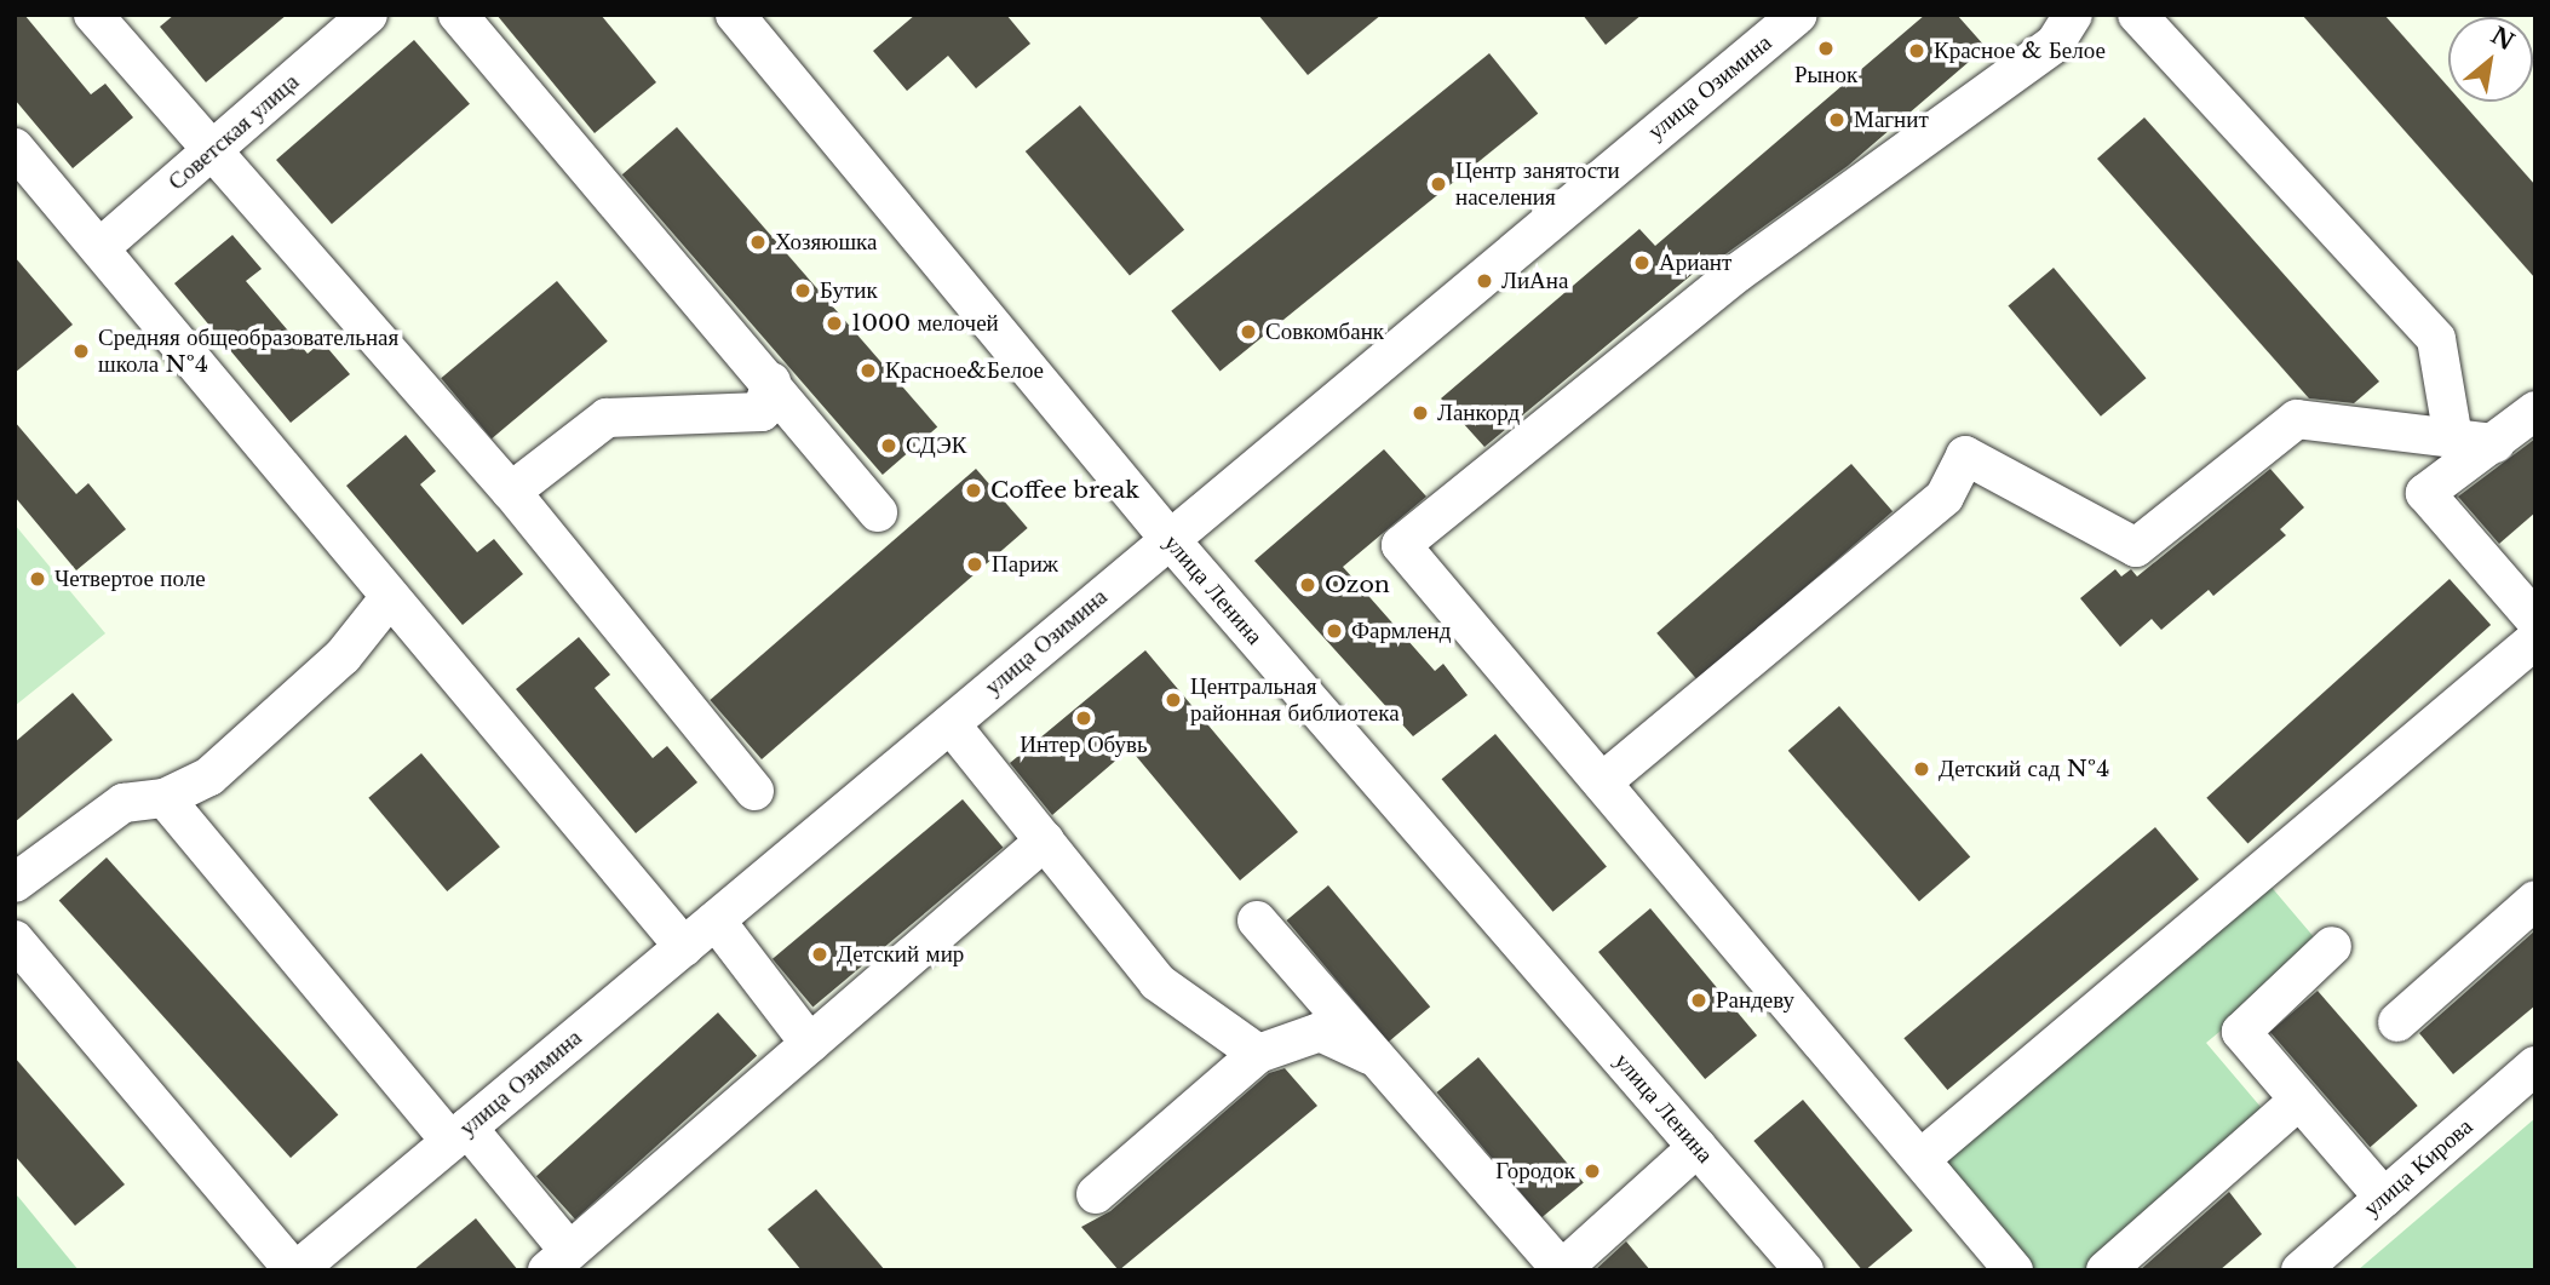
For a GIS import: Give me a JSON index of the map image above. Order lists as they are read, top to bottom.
{
  "streets": {
    "street": [
      "улица Озимина",
      "Советская улица",
      "улица Ленина",
      "улица Кирова"
    ]
  },
  "crossings": [
    ["улица Озимина", "улица Ленина"]
  ],
  "places": [
    "Рынок",
    "Красное & Белое",
    "Магнит",
    "Центр занятости населения",
    "Хозяюшка",
    "Ариант",
    "ЛиАна",
    "Бутик",
    "1000 мелочей",
    "Совкомбанк",
    "Средняя общеобразовательная школа №4",
    "Красное&Белое",
    "Ланкорд",
    "СДЭК",
    "Coffee break",
    "Париж",
    "Четвертое поле",
    "Ozon",
    "Фармленд",
    "Центральная районная библиотека",
    "Интер Обувь",
    "Детский сад №4",
    "Детский мир",
    "Рандеву",
    "Городок"
  ],
  "north": "top right"
}
